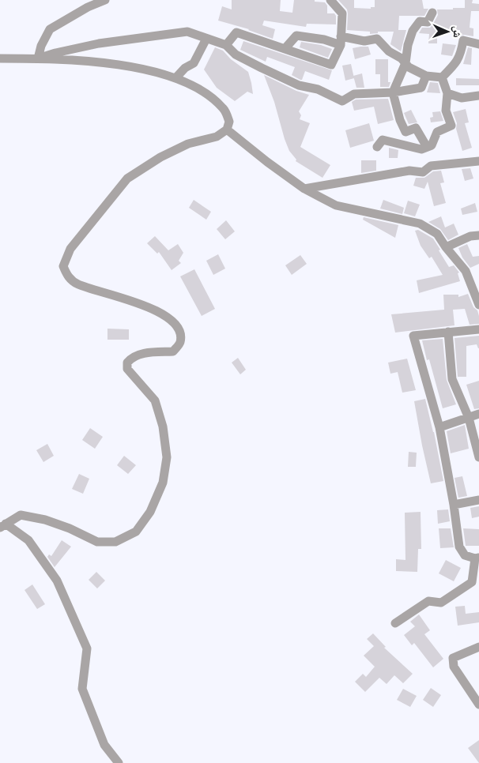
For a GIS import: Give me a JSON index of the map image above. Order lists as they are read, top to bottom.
{
  "north": "right"
}
